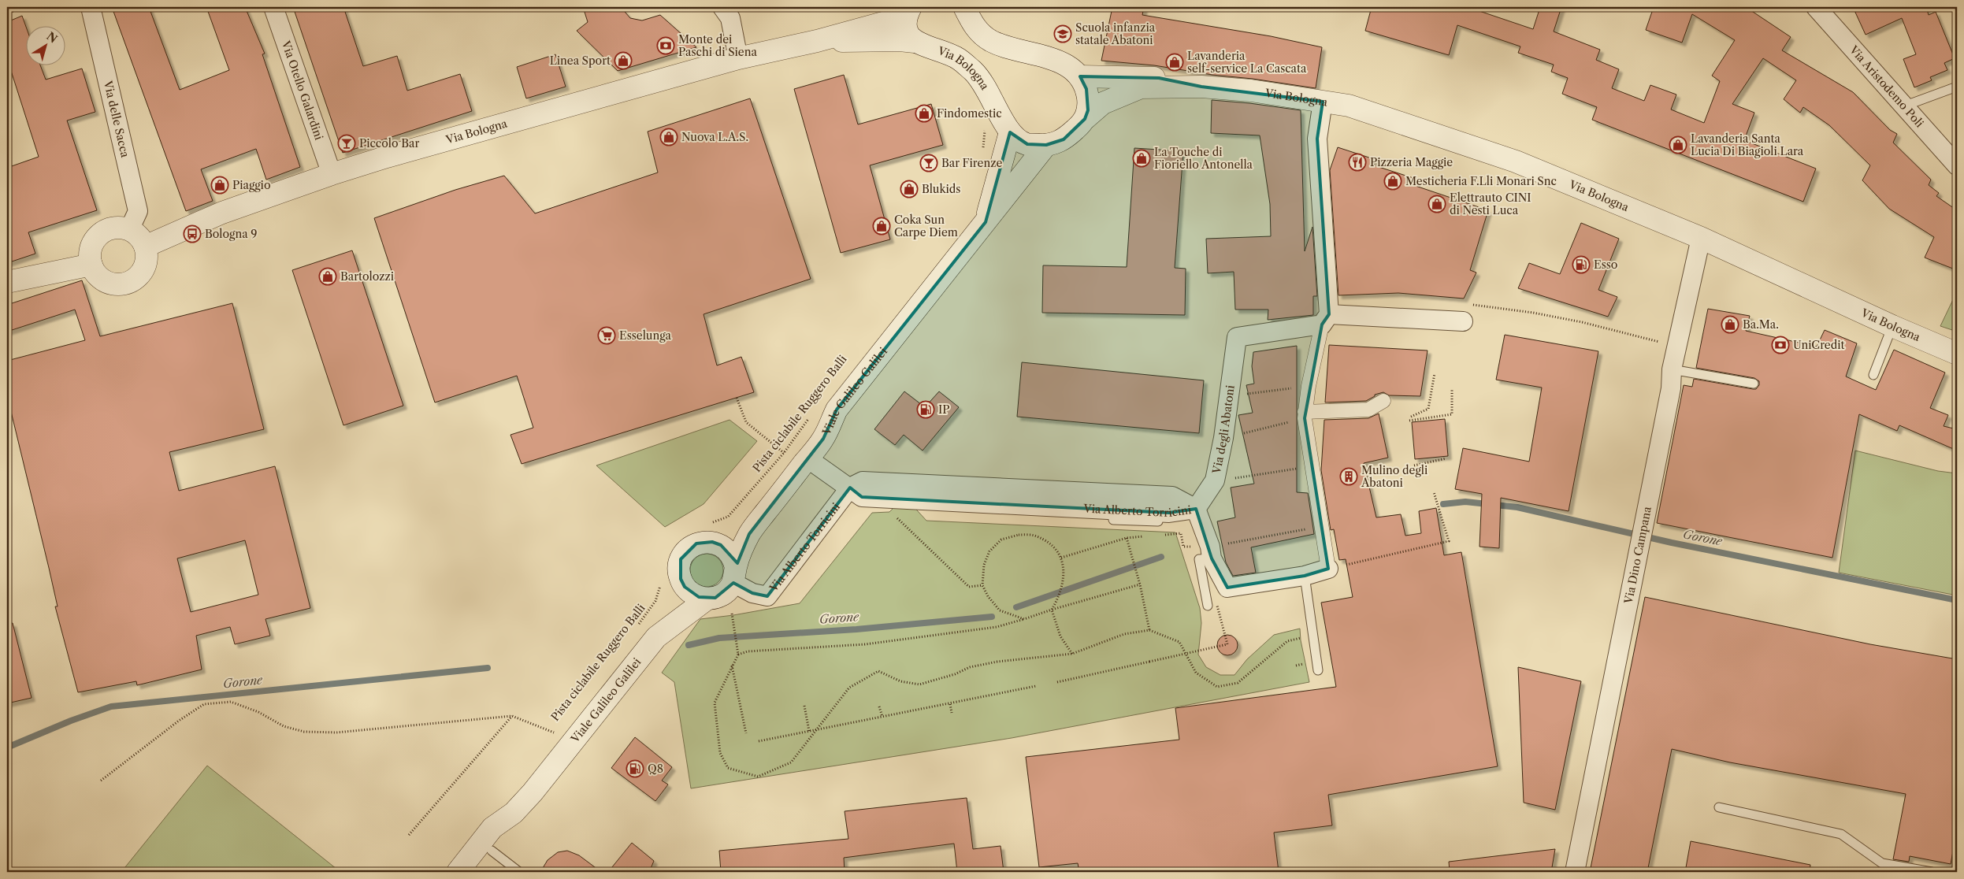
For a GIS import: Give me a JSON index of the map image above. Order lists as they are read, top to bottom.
{
  "streets": {
    "street": [
      "Via Bologna",
      "Via Aristodemo Poli",
      "Via Otello Galardini",
      "Via delle Sacca",
      "Viale Galileo Galilei",
      "Via degli Abatoni",
      "Via Alberto Torricini",
      "Via Dino Campana"
    ],
    "path": ["Pista ciclabile Ruggero Balli"]
  },
  "crossings": [
    ["Via Bologna", "Via Otello Galardini"],
    ["Via Bologna", "Via delle Sacca"],
    ["Via Bologna", "Viale Galileo Galilei"],
    ["Via Bologna", "Via Dino Campana"],
    ["Viale Galileo Galilei", "Pista ciclabile Ruggero Balli"],
    ["Viale Galileo Galilei", "Via Alberto Torricini"],
    ["Via degli Abatoni", "Via Alberto Torricini"]
  ],
  "water": ["Gorone"],
  "places": {
    "school or university": ["Scuola infanzia statale Abatoni"],
    "bank": ["Monte dei Paschi di Siena", "UniCredit"],
    "shop": [
      "Linea Sport",
      "Lavanderia self-service La Cascata",
      "Findomestic",
      "Nuova L.A.S.",
      "Lavanderia Santa Lucia Di Biagioli Lara",
      "La Touche di Fioriello Antonella",
      "Mesticheria F.Lli Monari Snc",
      "Piaggio",
      "Blukids",
      "Elettrauto CINI di Nesti Luca",
      "Coka Sun Carpe Diem",
      "Bartolozzi",
      "Ba.Ma."
    ],
    "bar": ["Piccolo Bar", "Bar Firenze"],
    "restaurant": ["Pizzeria Maggie"],
    "bus stop": ["Bologna 9"],
    "fuel station": ["Esso", "IP", "Q8"],
    "supermarket": ["Esselunga"],
    "building": ["Mulino degli Abatoni"]
  },
  "north": "top right"
}
